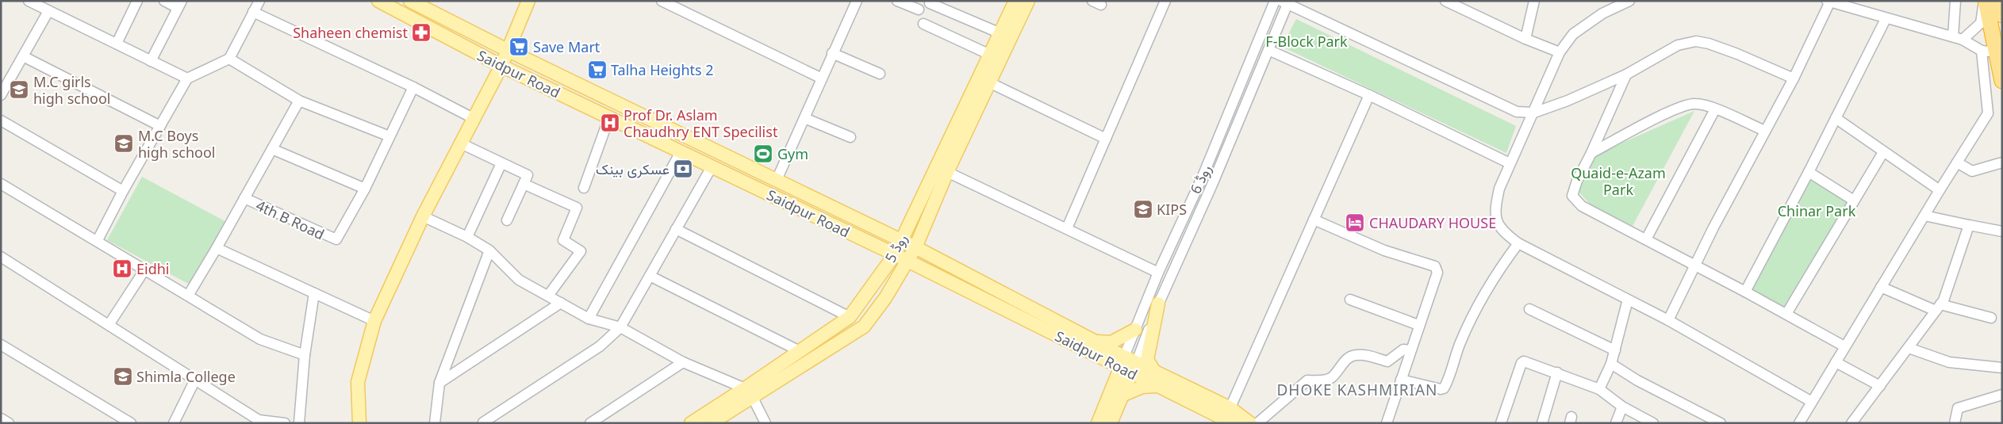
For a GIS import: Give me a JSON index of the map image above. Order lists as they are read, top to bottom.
{
  "streets": {
    "main road": ["Saidpur Road", "روڈ 6", "روڈ 5"],
    "street": ["4th B Road"]
  },
  "crossings": [
    ["Saidpur Road", "روڈ 6"],
    ["Saidpur Road", "روڈ 5"]
  ],
  "districts": ["DHOKE KASHMIRIAN"],
  "parks": ["F-Block Park", "Quaid-e-Azam Park", "Chinar Park"],
  "places": {
    "pharmacy": ["Shaheen chemist"],
    "supermarket": ["Save Mart", "Talha Heights 2"],
    "school or university": [
      "M.C girls high school",
      "M.C Boys high school",
      "KIPS",
      "Shimla College"
    ],
    "hospital": ["Prof Dr. Aslam Chaudhry ENT Specilist", "Eidhi"],
    "sports": ["Gym"],
    "bank": ["عسکری بینک"],
    "hotel": ["CHAUDARY HOUSE"]
  }
}
